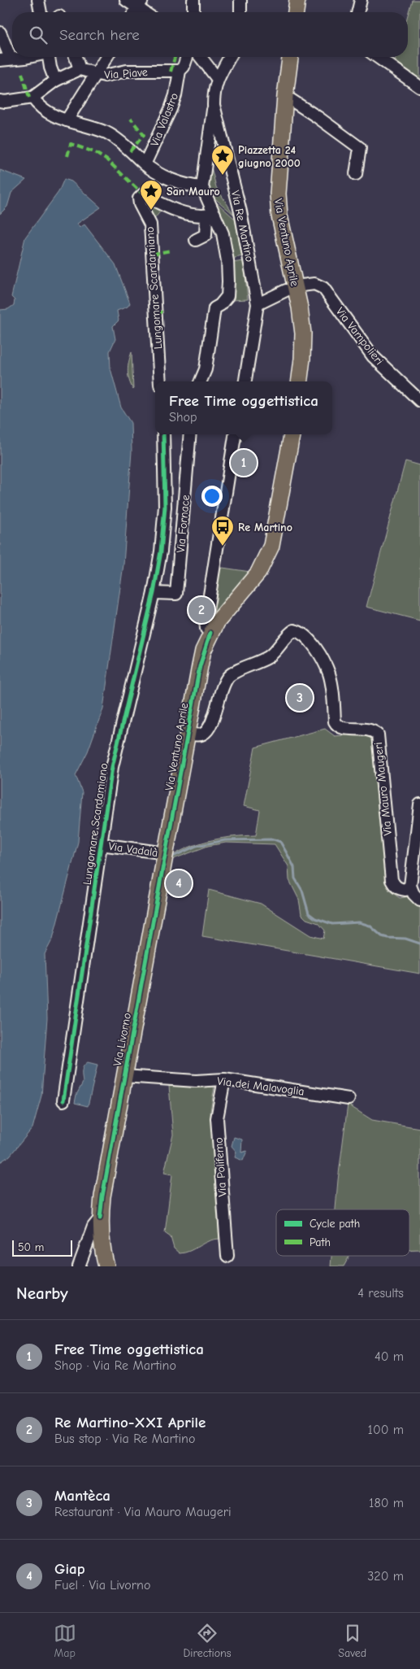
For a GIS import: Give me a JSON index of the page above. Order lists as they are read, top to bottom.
{
  "streets": {
    "main road": ["Via Ventuno Aprile", "Via Livorno"],
    "street": [
      "Via Piave",
      "Via Valastro",
      "Via Re Martino",
      "Lungomare Scardamiano",
      "Via Vampolieri",
      "Via Fornace",
      "Via Mauro Maugeri",
      "Via Vadalà",
      "Via dei Malavoglia",
      "Via Polifemo"
    ]
  },
  "crossings": [
    ["Via Piave", "Via Valastro"],
    ["Via Ventuno Aprile", "Via Vampolieri"],
    ["Via Ventuno Aprile", "Via Mauro Maugeri"],
    ["Via Ventuno Aprile", "Via Vadalà"],
    ["Via Ventuno Aprile", "Via Livorno"],
    ["Lungomare Scardamiano", "Via Fornace"],
    ["Lungomare Scardamiano", "Via Vadalà"],
    ["Via Vadalà", "Via Livorno"],
    ["Via Livorno", "Via dei Malavoglia"],
    ["Via dei Malavoglia", "Via Polifemo"]
  ],
  "places": {
    "place": ["Piazzetta 24 giugno 2000", "San Mauro"],
    "bus stop": ["Re Martino"]
  },
  "legend": ["Cycle path", "Path"],
  "scale_bar": "50 m",
  "page": {
    "search": "Search here",
    "popup": ["Free Time oggettistica", "Shop"],
    "pins": [
      "1",
      "2",
      "3",
      "4"
    ],
    "scale": "50 m",
    "heading": ["Nearby", "4 results"],
    "list": [
      {
        "mark": "1",
        "name": "Free Time oggettistica",
        "note": "Shop · Via Re Martino",
        "value": "40 m"
      },
      {
        "mark": "2",
        "name": "Re Martino-XXI Aprile",
        "note": "Bus stop · Via Re Martino",
        "value": "100 m"
      },
      {
        "mark": "3",
        "name": "Mantèca",
        "note": "Restaurant · Via Mauro Maugeri",
        "value": "180 m"
      },
      {
        "mark": "4",
        "name": "Giap",
        "note": "Fuel · Via Livorno",
        "value": "320 m"
      }
    ],
    "nav": ["Map", "Directions", "Saved"]
  }
}
